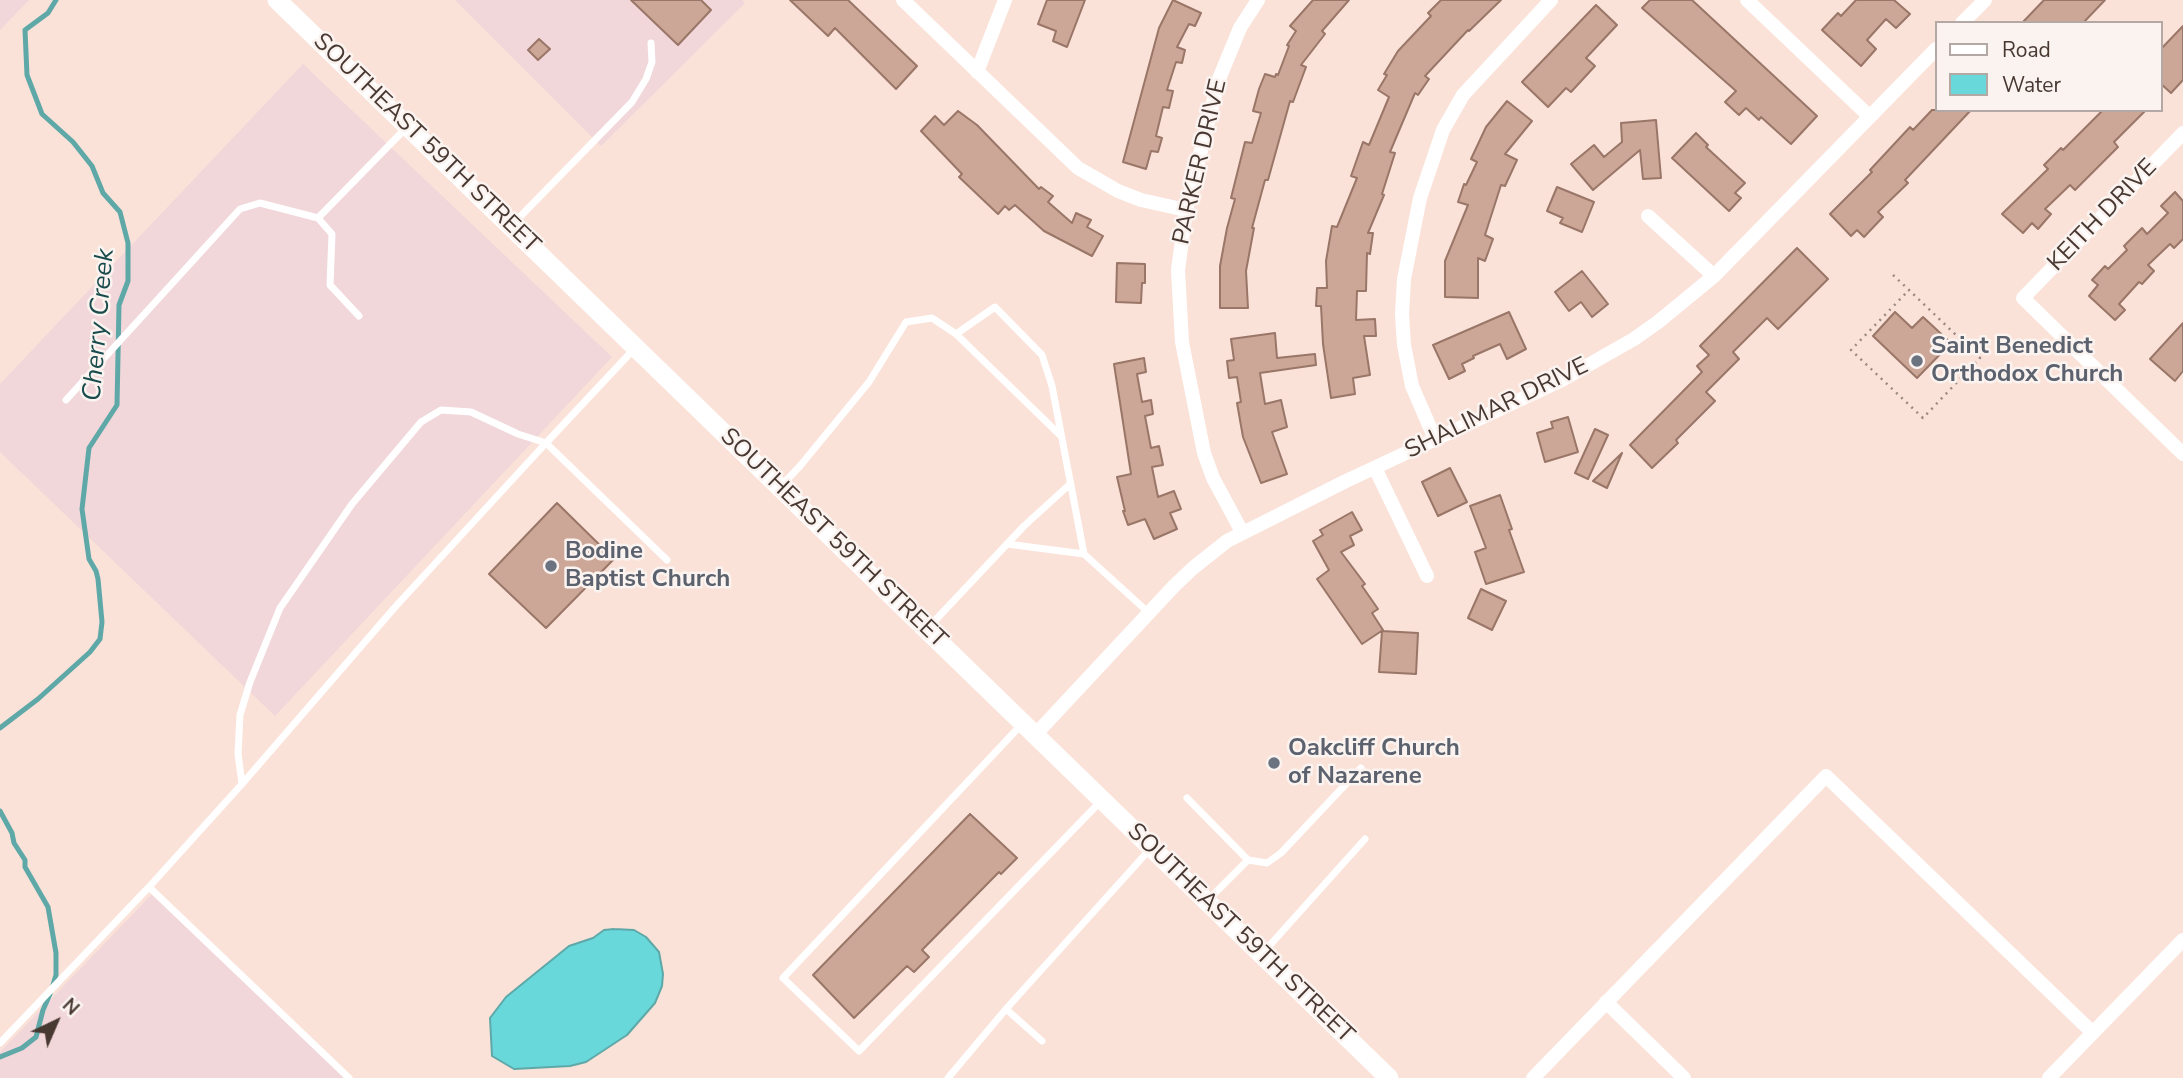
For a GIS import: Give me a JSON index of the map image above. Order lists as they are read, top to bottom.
{
  "streets": {
    "main road": ["SOUTHEAST 59TH STREET"],
    "street": ["PARKER DRIVE", "KEITH DRIVE", "SHALIMAR DRIVE"]
  },
  "crossings": [
    ["SOUTHEAST 59TH STREET", "SHALIMAR DRIVE"],
    ["PARKER DRIVE", "SHALIMAR DRIVE"]
  ],
  "water": ["Cherry Creek"],
  "places": ["Saint Benedict Orthodox Church", "Bodine Baptist Church", "Oakcliff Church of Nazarene"],
  "legend": ["Road", "Water"],
  "north": "top right"
}
